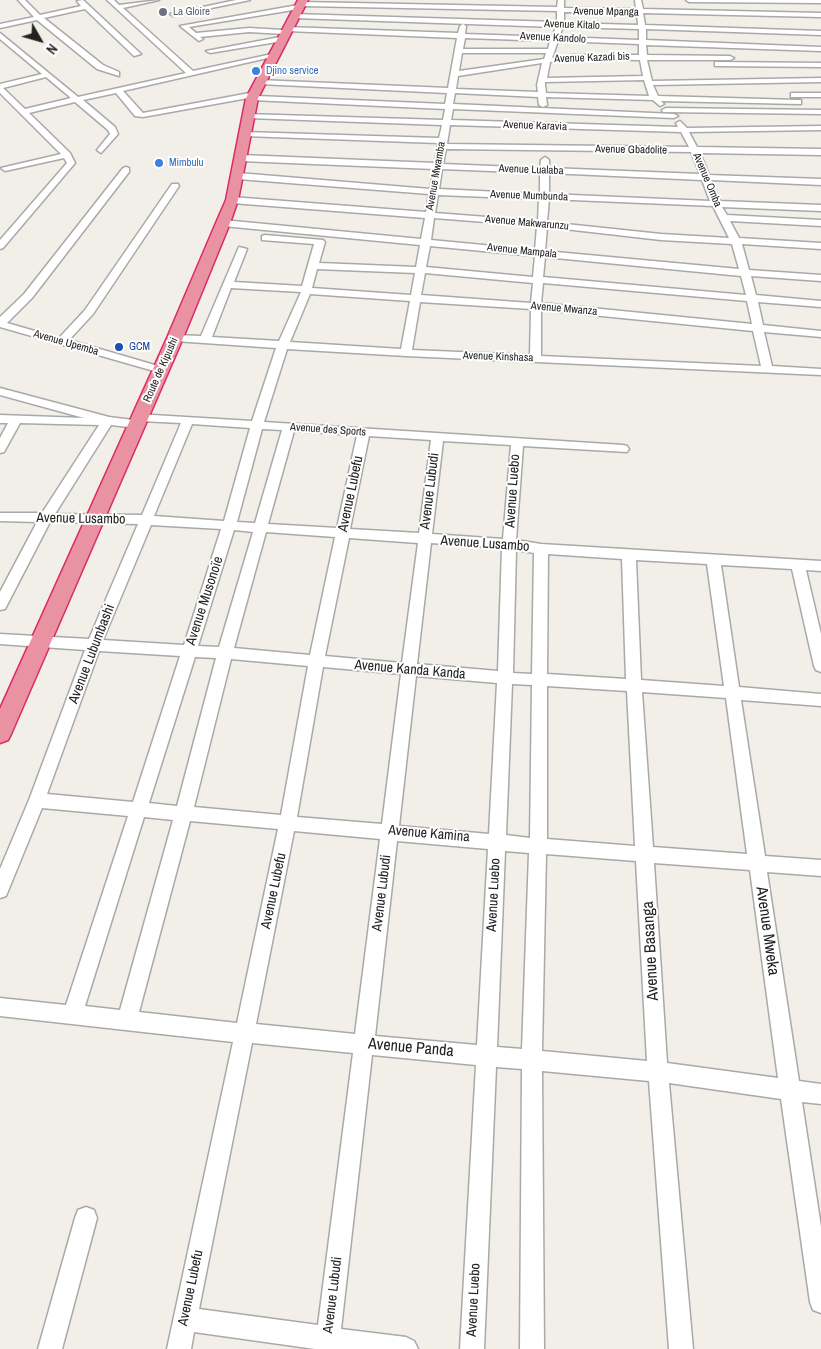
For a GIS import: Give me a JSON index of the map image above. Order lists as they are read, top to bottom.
{
  "streets": {
    "highway": ["Route de Kipushi"],
    "street": [
      "Avenue Mpanga",
      "Avenue Kitalo",
      "Avenue Kandolo",
      "Avenue Kazadi bis",
      "Avenue Karavia",
      "Avenue Gbadolite",
      "Avenue Lualaba",
      "Avenue Mwamba",
      "Avenue Omba",
      "Avenue Mumbunda",
      "Avenue Makwarunzu",
      "Avenue Mampala",
      "Avenue Mwanza",
      "Avenue Upemba",
      "Avenue Kinshasa",
      "Avenue des Sports",
      "Avenue Lubudi",
      "Avenue Luebo",
      "Avenue Lubefu",
      "Avenue Lusambo",
      "Avenue Musonoïe",
      "Avenue Lubumbashi",
      "Avenue Kanda Kanda",
      "Avenue Kamina",
      "Avenue Mweka",
      "Avenue Basanga",
      "Avenue Panda"
    ]
  },
  "crossings": [
    ["Avenue Mpanga", "Avenue Kitalo"],
    ["Avenue Mpanga", "Avenue Mwamba"],
    ["Avenue Mpanga", "Avenue Omba"],
    ["Avenue Mpanga", "Route de Kipushi"],
    ["Avenue Kitalo", "Avenue Mwamba"],
    ["Avenue Kitalo", "Avenue Omba"],
    ["Avenue Kitalo", "Route de Kipushi"],
    ["Avenue Kandolo", "Avenue Mwamba"],
    ["Avenue Kandolo", "Avenue Omba"],
    ["Avenue Kandolo", "Route de Kipushi"],
    ["Avenue Kazadi bis", "Avenue Mwamba"],
    ["Avenue Kazadi bis", "Avenue Omba"],
    ["Avenue Karavia", "Avenue Mwamba"],
    ["Avenue Karavia", "Avenue Omba"],
    ["Avenue Karavia", "Route de Kipushi"],
    ["Avenue Gbadolite", "Avenue Mwamba"],
    ["Avenue Gbadolite", "Avenue Omba"],
    ["Avenue Gbadolite", "Route de Kipushi"],
    ["Avenue Lualaba", "Avenue Mwamba"],
    ["Avenue Lualaba", "Avenue Omba"],
    ["Avenue Lualaba", "Route de Kipushi"],
    ["Avenue Mwamba", "Avenue Mumbunda"],
    ["Avenue Mwamba", "Avenue Makwarunzu"],
    ["Avenue Mwamba", "Avenue Mampala"],
    ["Avenue Mwamba", "Avenue Mwanza"],
    ["Avenue Mwamba", "Avenue Kinshasa"],
    ["Avenue Omba", "Avenue Mumbunda"],
    ["Avenue Omba", "Avenue Makwarunzu"],
    ["Avenue Omba", "Avenue Mampala"],
    ["Avenue Omba", "Avenue Mwanza"],
    ["Avenue Omba", "Avenue Kinshasa"],
    ["Avenue Mumbunda", "Route de Kipushi"],
    ["Avenue Makwarunzu", "Route de Kipushi"],
    ["Avenue Mampala", "Route de Kipushi"],
    ["Avenue Mwanza", "Avenue Musonoïe"],
    ["Avenue Upemba", "Route de Kipushi"],
    ["Avenue Kinshasa", "Route de Kipushi"],
    ["Avenue Kinshasa", "Avenue Musonoïe"],
    ["Route de Kipushi", "Avenue des Sports"],
    ["Route de Kipushi", "Avenue Lusambo"],
    ["Route de Kipushi", "Avenue Kanda Kanda"],
    ["Avenue des Sports", "Avenue Lubudi"],
    ["Avenue des Sports", "Avenue Luebo"],
    ["Avenue des Sports", "Avenue Lubefu"],
    ["Avenue des Sports", "Avenue Musonoïe"],
    ["Avenue des Sports", "Avenue Lubumbashi"],
    ["Avenue Lubudi", "Avenue Lusambo"],
    ["Avenue Lubudi", "Avenue Kanda Kanda"],
    ["Avenue Lubudi", "Avenue Kamina"],
    ["Avenue Lubudi", "Avenue Panda"],
    ["Avenue Luebo", "Avenue Lusambo"],
    ["Avenue Luebo", "Avenue Kanda Kanda"],
    ["Avenue Luebo", "Avenue Kamina"],
    ["Avenue Luebo", "Avenue Panda"],
    ["Avenue Lubefu", "Avenue Lusambo"],
    ["Avenue Lubefu", "Avenue Kanda Kanda"],
    ["Avenue Lubefu", "Avenue Kamina"],
    ["Avenue Lubefu", "Avenue Panda"],
    ["Avenue Lusambo", "Avenue Musonoïe"],
    ["Avenue Lusambo", "Avenue Lubumbashi"],
    ["Avenue Lusambo", "Avenue Mweka"],
    ["Avenue Lusambo", "Avenue Basanga"],
    ["Avenue Musonoïe", "Avenue Kanda Kanda"],
    ["Avenue Musonoïe", "Avenue Kamina"],
    ["Avenue Musonoïe", "Avenue Panda"],
    ["Avenue Lubumbashi", "Avenue Kanda Kanda"],
    ["Avenue Lubumbashi", "Avenue Kamina"],
    ["Avenue Kanda Kanda", "Avenue Mweka"],
    ["Avenue Kanda Kanda", "Avenue Basanga"],
    ["Avenue Kamina", "Avenue Mweka"],
    ["Avenue Kamina", "Avenue Basanga"],
    ["Avenue Mweka", "Avenue Panda"],
    ["Avenue Basanga", "Avenue Panda"]
  ],
  "places": [
    "La Gloire",
    "Djino service",
    "Mimbulu",
    "GCM"
  ],
  "north": "bottom right"
}
